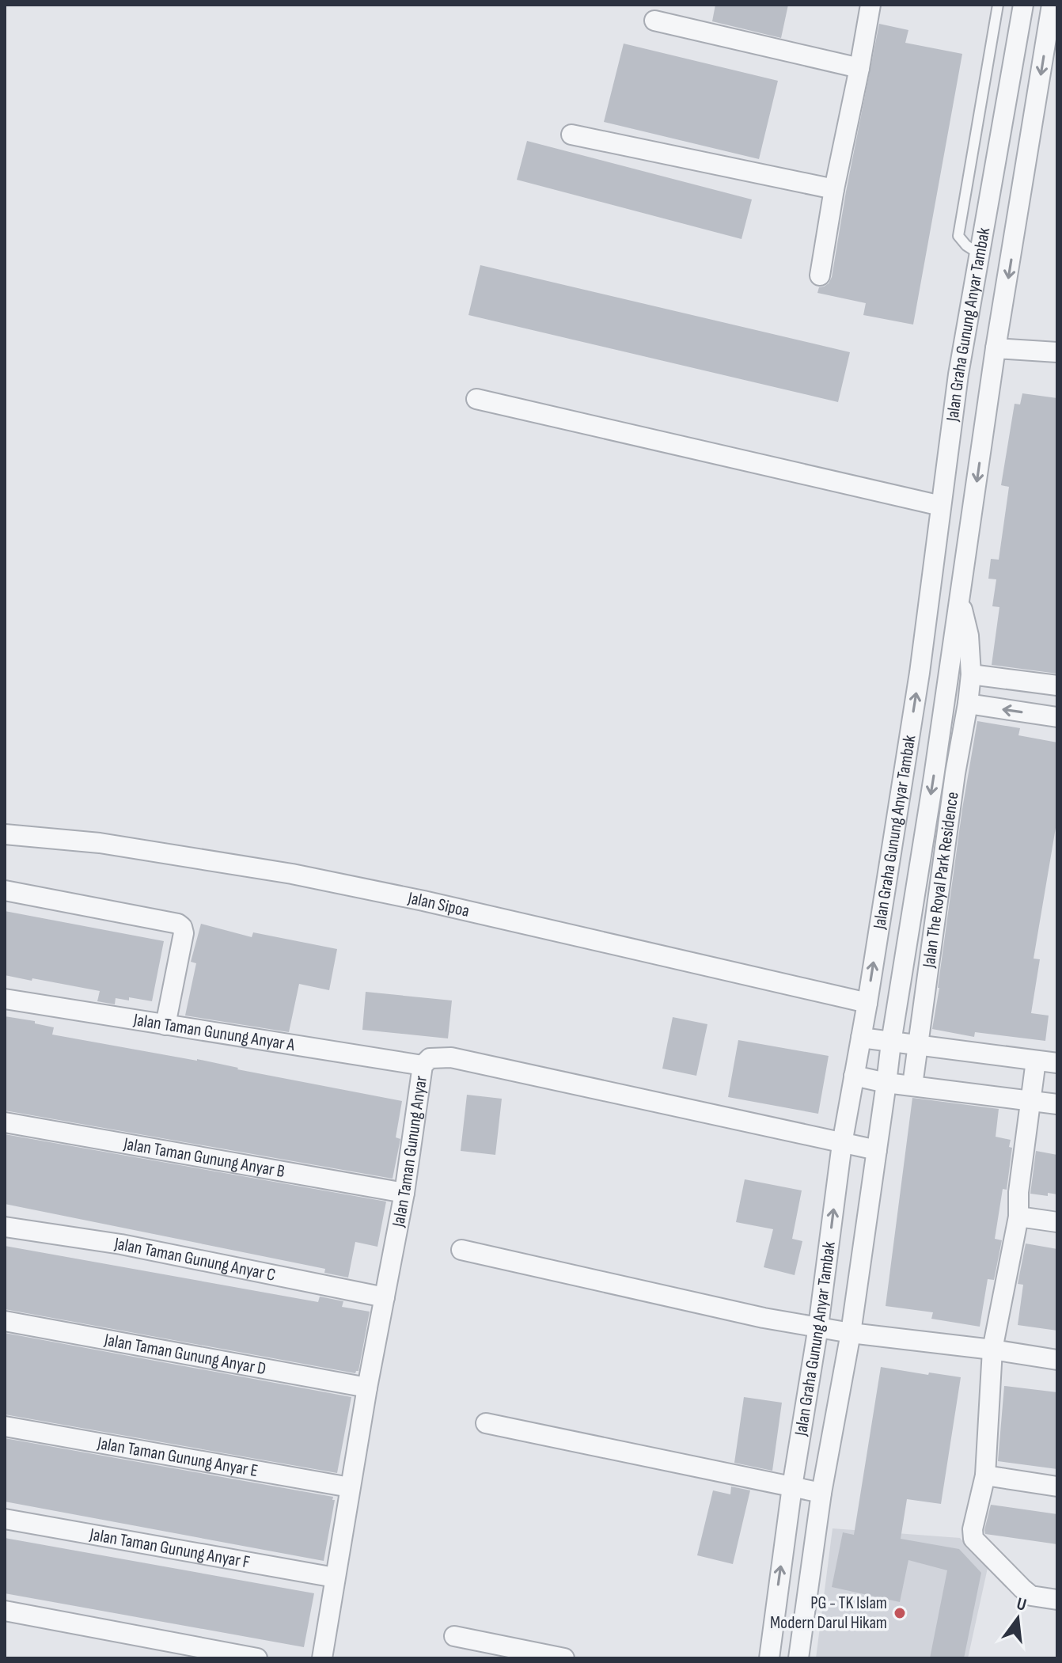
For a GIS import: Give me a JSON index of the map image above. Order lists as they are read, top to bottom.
{
  "streets": {
    "street": [
      "Jalan Graha Gunung Anyar Tambak",
      "Jalan The Royal Park Residence",
      "Jalan Sipoa",
      "Jalan Taman Gunung Anyar A",
      "Jalan Taman Gunung Anyar",
      "Jalan Taman Gunung Anyar B",
      "Jalan Taman Gunung Anyar C",
      "Jalan Taman Gunung Anyar D",
      "Jalan Taman Gunung Anyar E",
      "Jalan Taman Gunung Anyar F"
    ]
  },
  "crossings": [
    ["Jalan Graha Gunung Anyar Tambak", "Jalan The Royal Park Residence"],
    ["Jalan Graha Gunung Anyar Tambak", "Jalan Sipoa"],
    ["Jalan Graha Gunung Anyar Tambak", "Jalan Taman Gunung Anyar"],
    ["Jalan Taman Gunung Anyar A", "Jalan Taman Gunung Anyar"],
    ["Jalan Taman Gunung Anyar", "Jalan Taman Gunung Anyar B"],
    ["Jalan Taman Gunung Anyar", "Jalan Taman Gunung Anyar C"],
    ["Jalan Taman Gunung Anyar", "Jalan Taman Gunung Anyar D"],
    ["Jalan Taman Gunung Anyar", "Jalan Taman Gunung Anyar E"],
    ["Jalan Taman Gunung Anyar", "Jalan Taman Gunung Anyar F"]
  ],
  "places": ["PG - TK Islam Modern Darul Hikam"],
  "north": "top"
}
